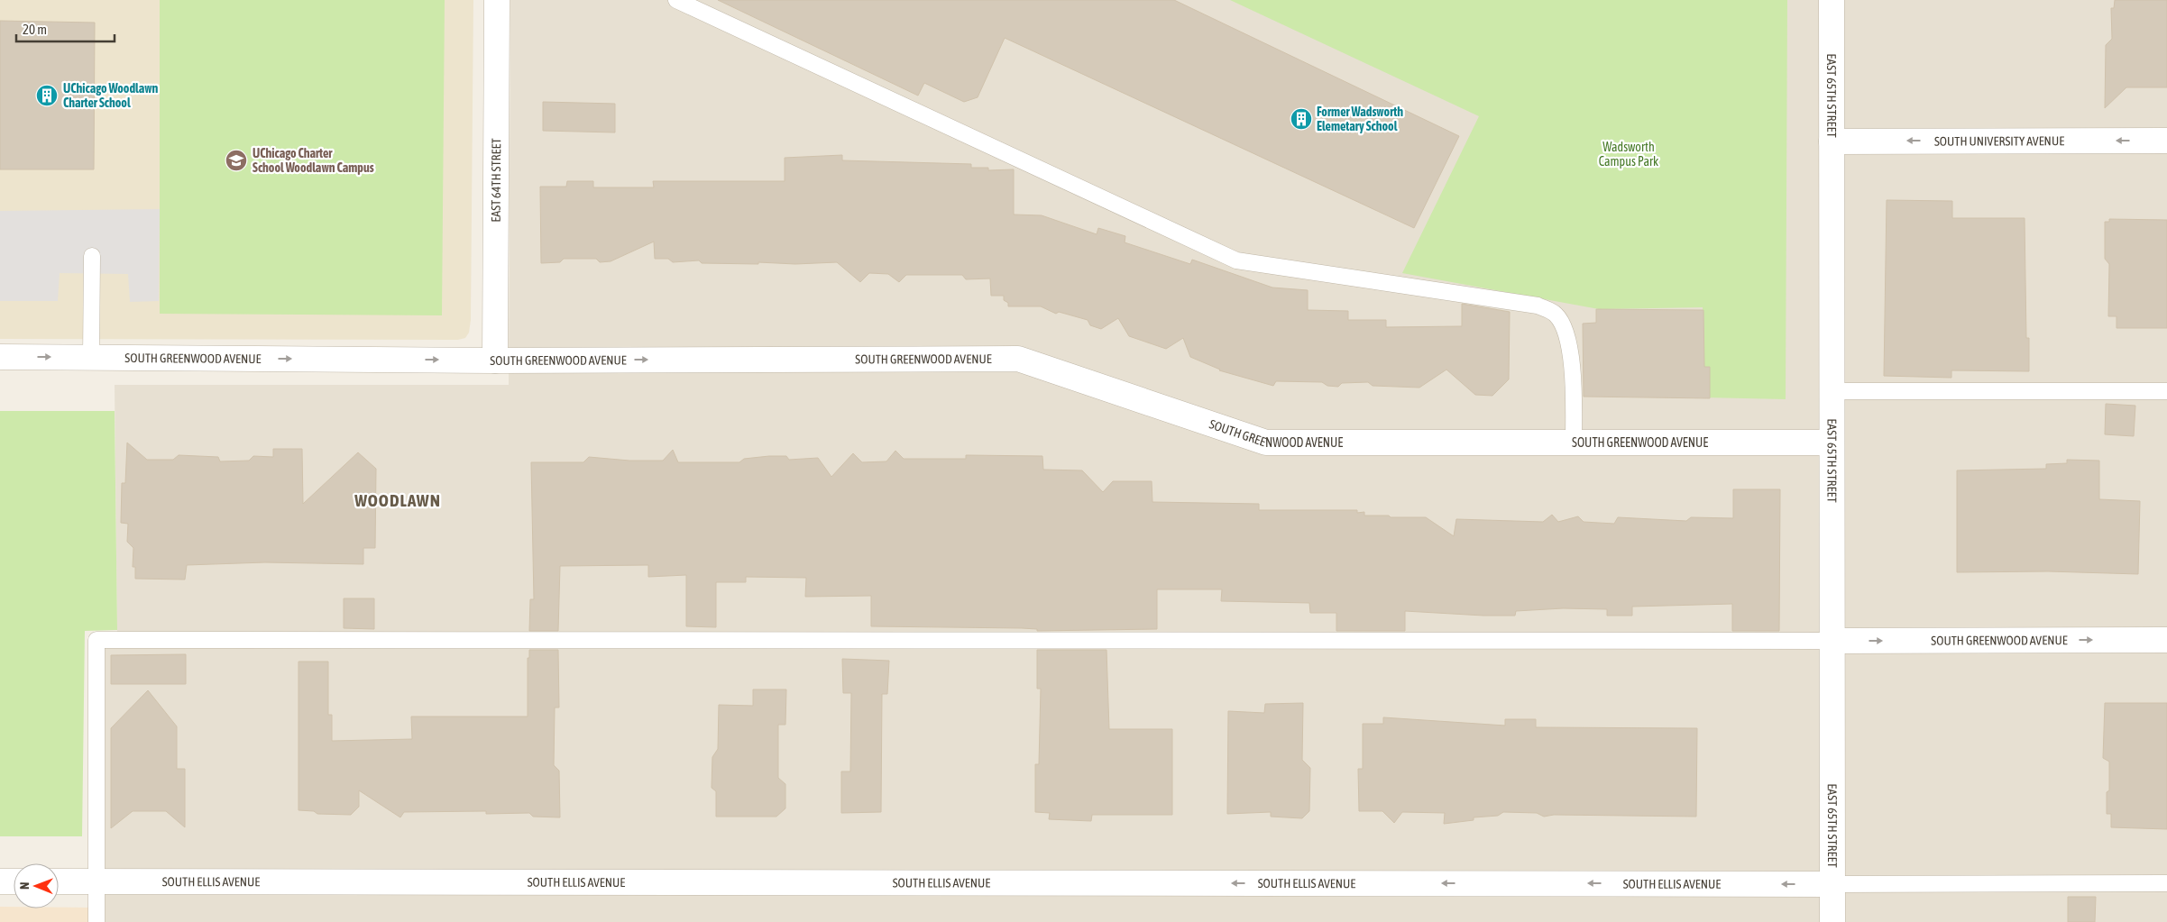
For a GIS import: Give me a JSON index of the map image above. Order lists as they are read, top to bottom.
{
  "streets": {
    "street": [
      "EAST 65TH STREET",
      "SOUTH UNIVERSITY AVENUE",
      "EAST 64TH STREET",
      "SOUTH GREENWOOD AVENUE",
      "SOUTH ELLIS AVENUE"
    ]
  },
  "crossings": [
    ["EAST 65TH STREET", "SOUTH UNIVERSITY AVENUE"],
    ["EAST 65TH STREET", "SOUTH GREENWOOD AVENUE"],
    ["EAST 65TH STREET", "SOUTH ELLIS AVENUE"],
    ["EAST 64TH STREET", "SOUTH GREENWOOD AVENUE"]
  ],
  "one_way": ["SOUTH UNIVERSITY AVENUE", "SOUTH GREENWOOD AVENUE", "SOUTH ELLIS AVENUE"],
  "districts": ["WOODLAWN"],
  "parks": ["Wadsworth Campus Park"],
  "places": {
    "building": ["UChicago Woodlawn Charter School", "Former Wadsworth Elemetary School"],
    "school or university": ["UChicago Charter School Woodlawn Campus"]
  },
  "scale_bar": "20 m",
  "north": "left"
}
